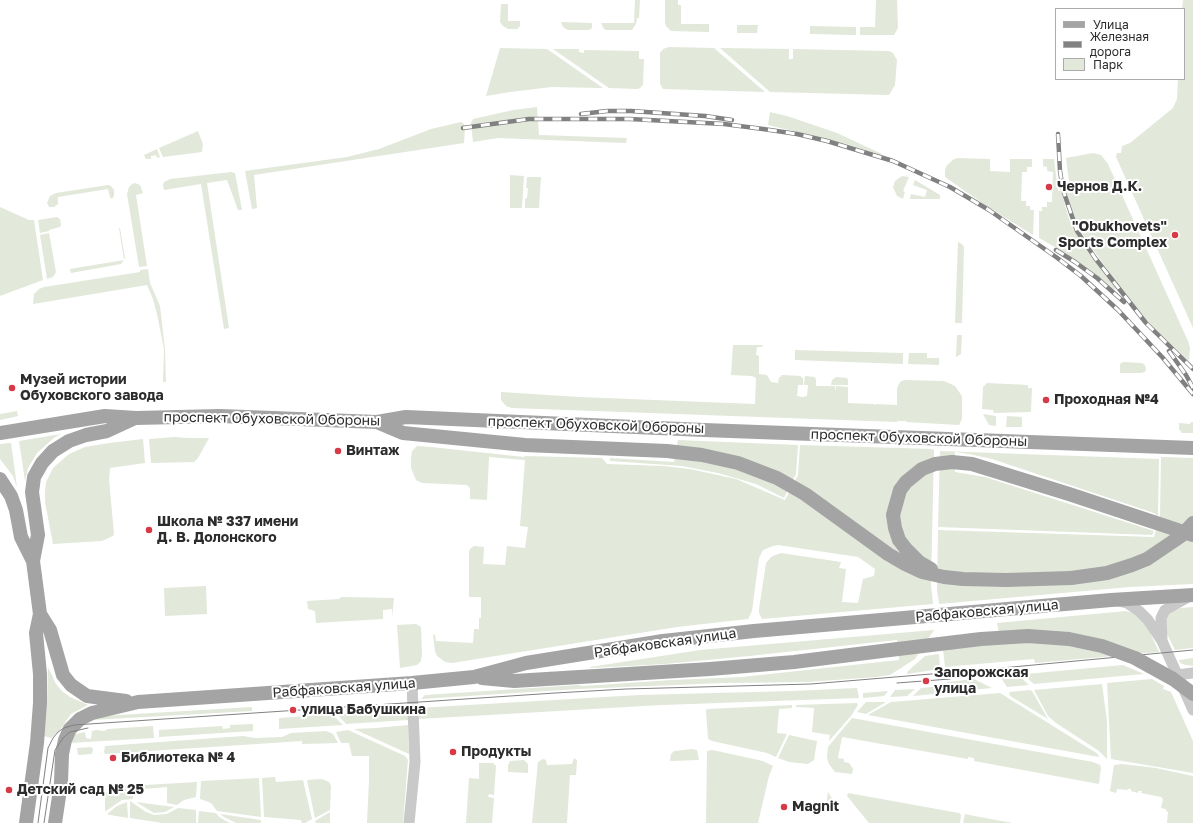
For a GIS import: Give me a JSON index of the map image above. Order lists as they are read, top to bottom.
{
  "streets": {
    "main road": ["проспект Обуховской Обороны", "Рабфаковская улица"]
  },
  "places": [
    "Чернов Д.К.",
    "\"Obukhovets\" Sports Complex",
    "Музей истории Обуховского завода",
    "Проходная №4",
    "Винтаж",
    "Школа № 337 имени Д. В. Долонского",
    "Запорожская улица",
    "улица Бабушкина",
    "Продукты",
    "Библиотека № 4",
    "Детский сад № 25",
    "Magnit"
  ],
  "legend": ["Улица", "Железная дорога", "Парк"]
}
